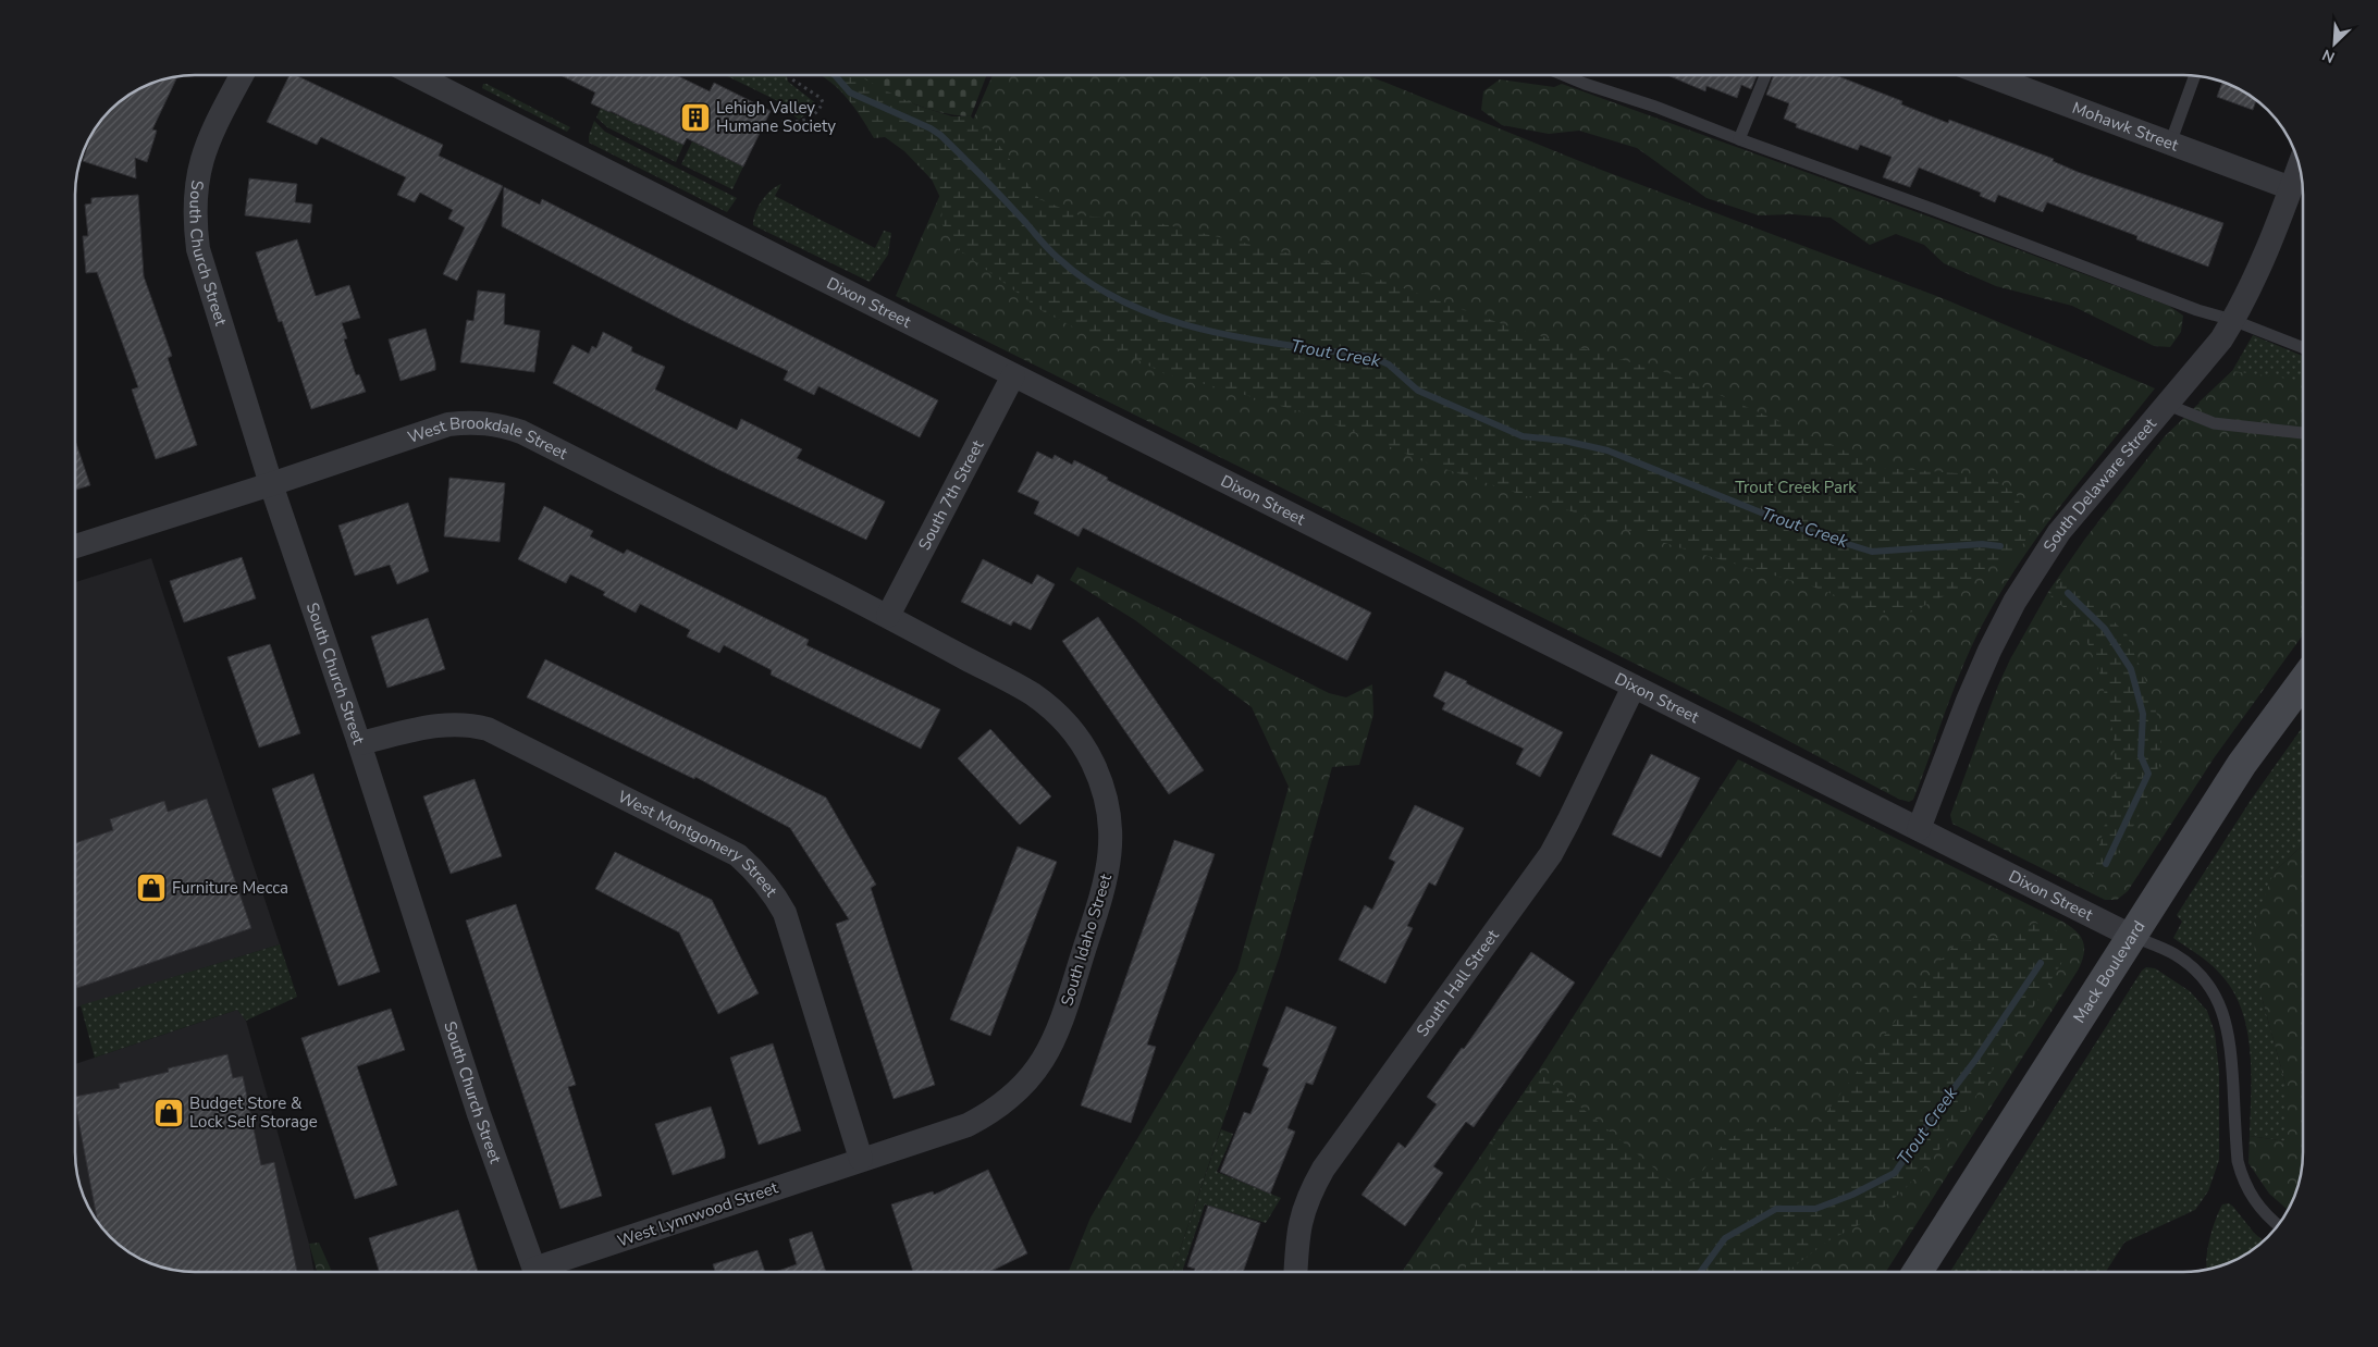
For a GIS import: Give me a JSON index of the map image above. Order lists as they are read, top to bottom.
{
  "streets": {
    "main road": ["Mack Boulevard"],
    "street": [
      "Mohawk Street",
      "South Church Street",
      "Dixon Street",
      "West Brookdale Street",
      "South Delaware Street",
      "South 7th Street",
      "West Montgomery Street",
      "South Idaho Street",
      "South Hall Street",
      "West Lynnwood Street"
    ]
  },
  "crossings": [
    ["Mohawk Street", "South Delaware Street"],
    ["South Church Street", "West Brookdale Street"],
    ["South Church Street", "West Montgomery Street"],
    ["Dixon Street", "South Delaware Street"],
    ["Dixon Street", "South 7th Street"],
    ["Dixon Street", "Mack Boulevard"],
    ["Dixon Street", "South Hall Street"],
    ["West Brookdale Street", "South 7th Street"],
    ["West Brookdale Street", "South Idaho Street"],
    ["South 7th Street", "South Idaho Street"],
    ["West Montgomery Street", "South Idaho Street"],
    ["West Montgomery Street", "West Lynnwood Street"],
    ["South Idaho Street", "West Lynnwood Street"]
  ],
  "water": ["Trout Creek"],
  "parks": ["Trout Creek Park"],
  "places": {
    "building": ["Lehigh Valley Humane Society"],
    "shop": ["Furniture Mecca", "Budget Store & Lock Self Storage"]
  },
  "north": "bottom left"
}
